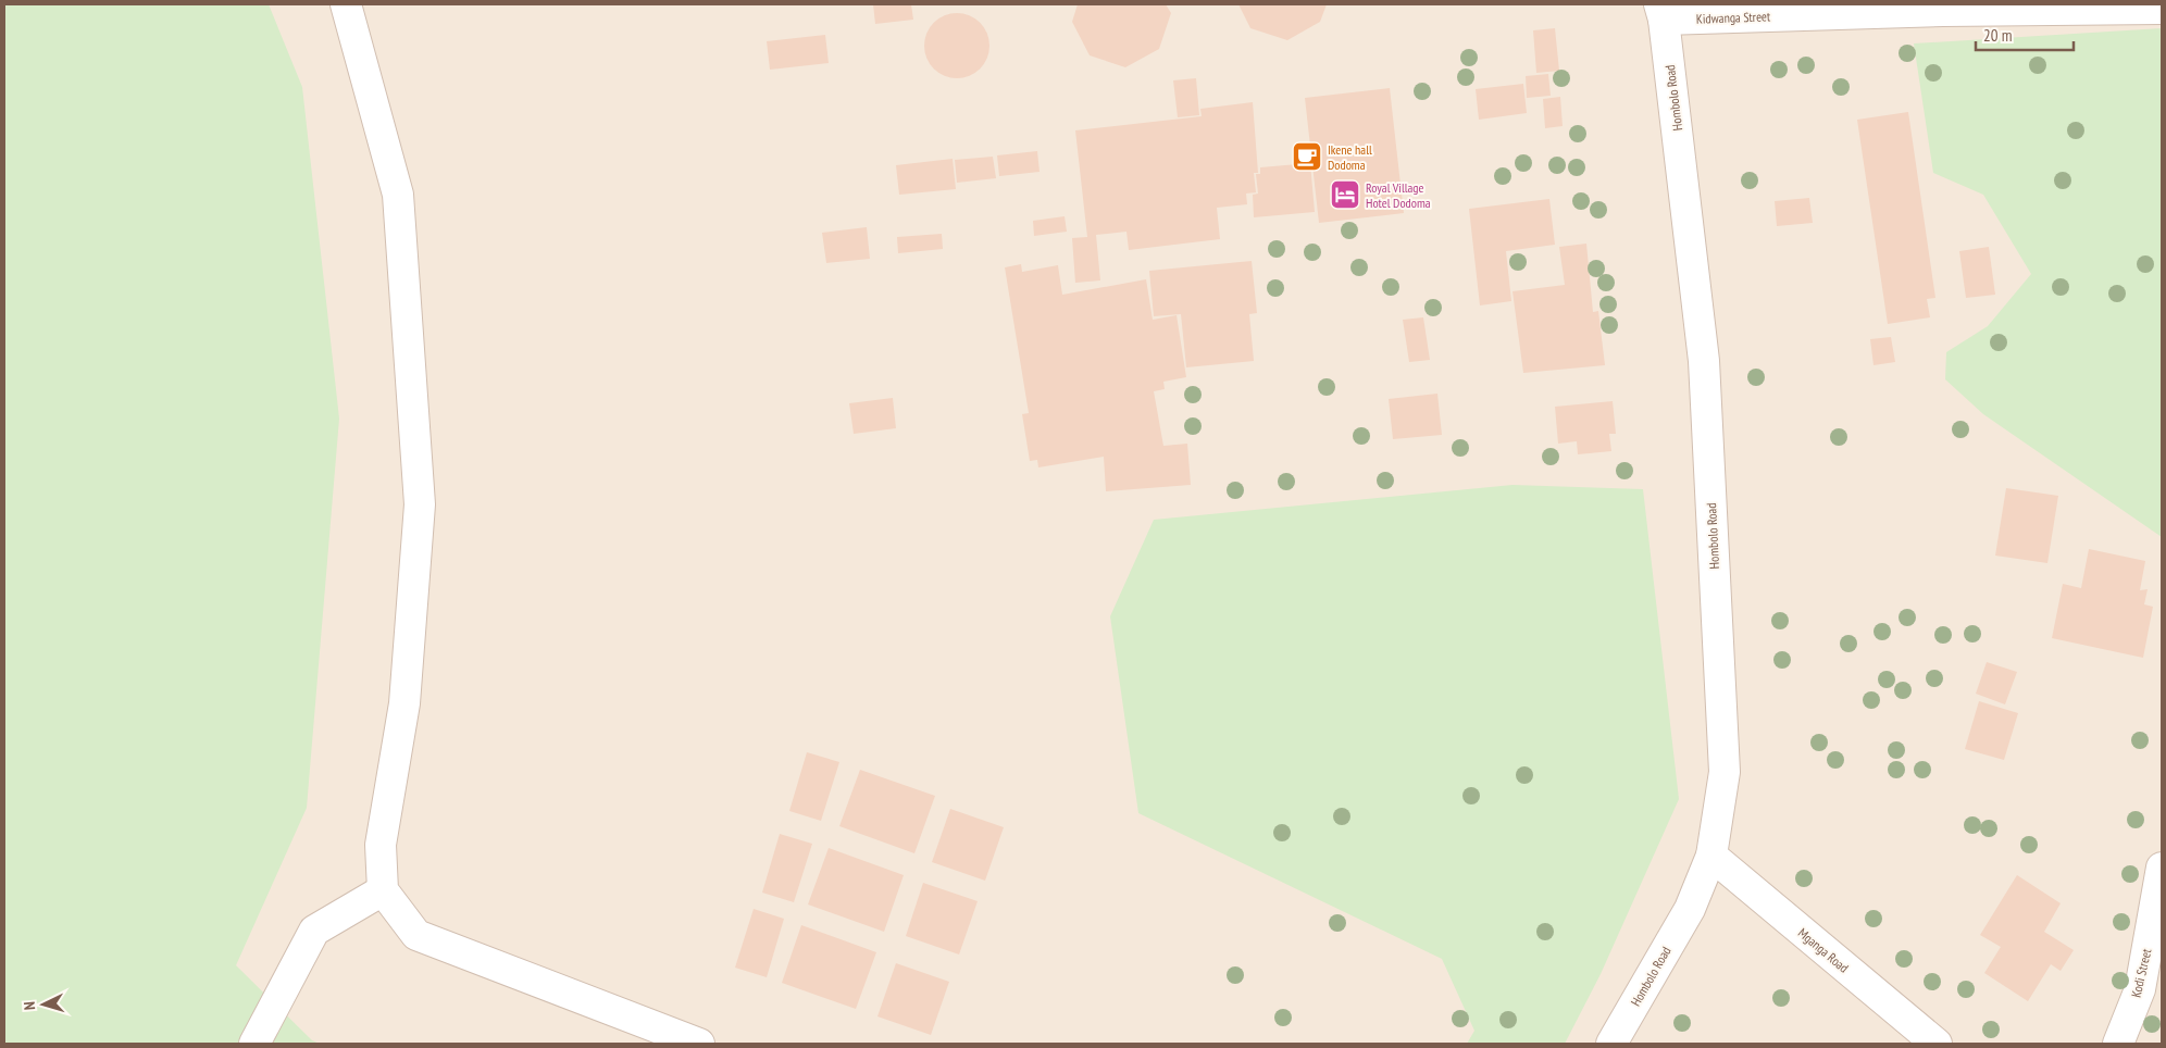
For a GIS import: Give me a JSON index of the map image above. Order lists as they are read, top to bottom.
{
  "streets": {
    "street": [
      "Kidwanga Street",
      "Hombolo Road",
      "Mganga Road",
      "Kodi Street"
    ]
  },
  "crossings": [
    ["Kidwanga Street", "Hombolo Road"],
    ["Hombolo Road", "Mganga Road"]
  ],
  "places": {
    "cafe": ["Ikene hall Dodoma"],
    "hotel": ["Royal Village Hotel Dodoma"]
  },
  "scale_bar": "20 m",
  "north": "left"
}
